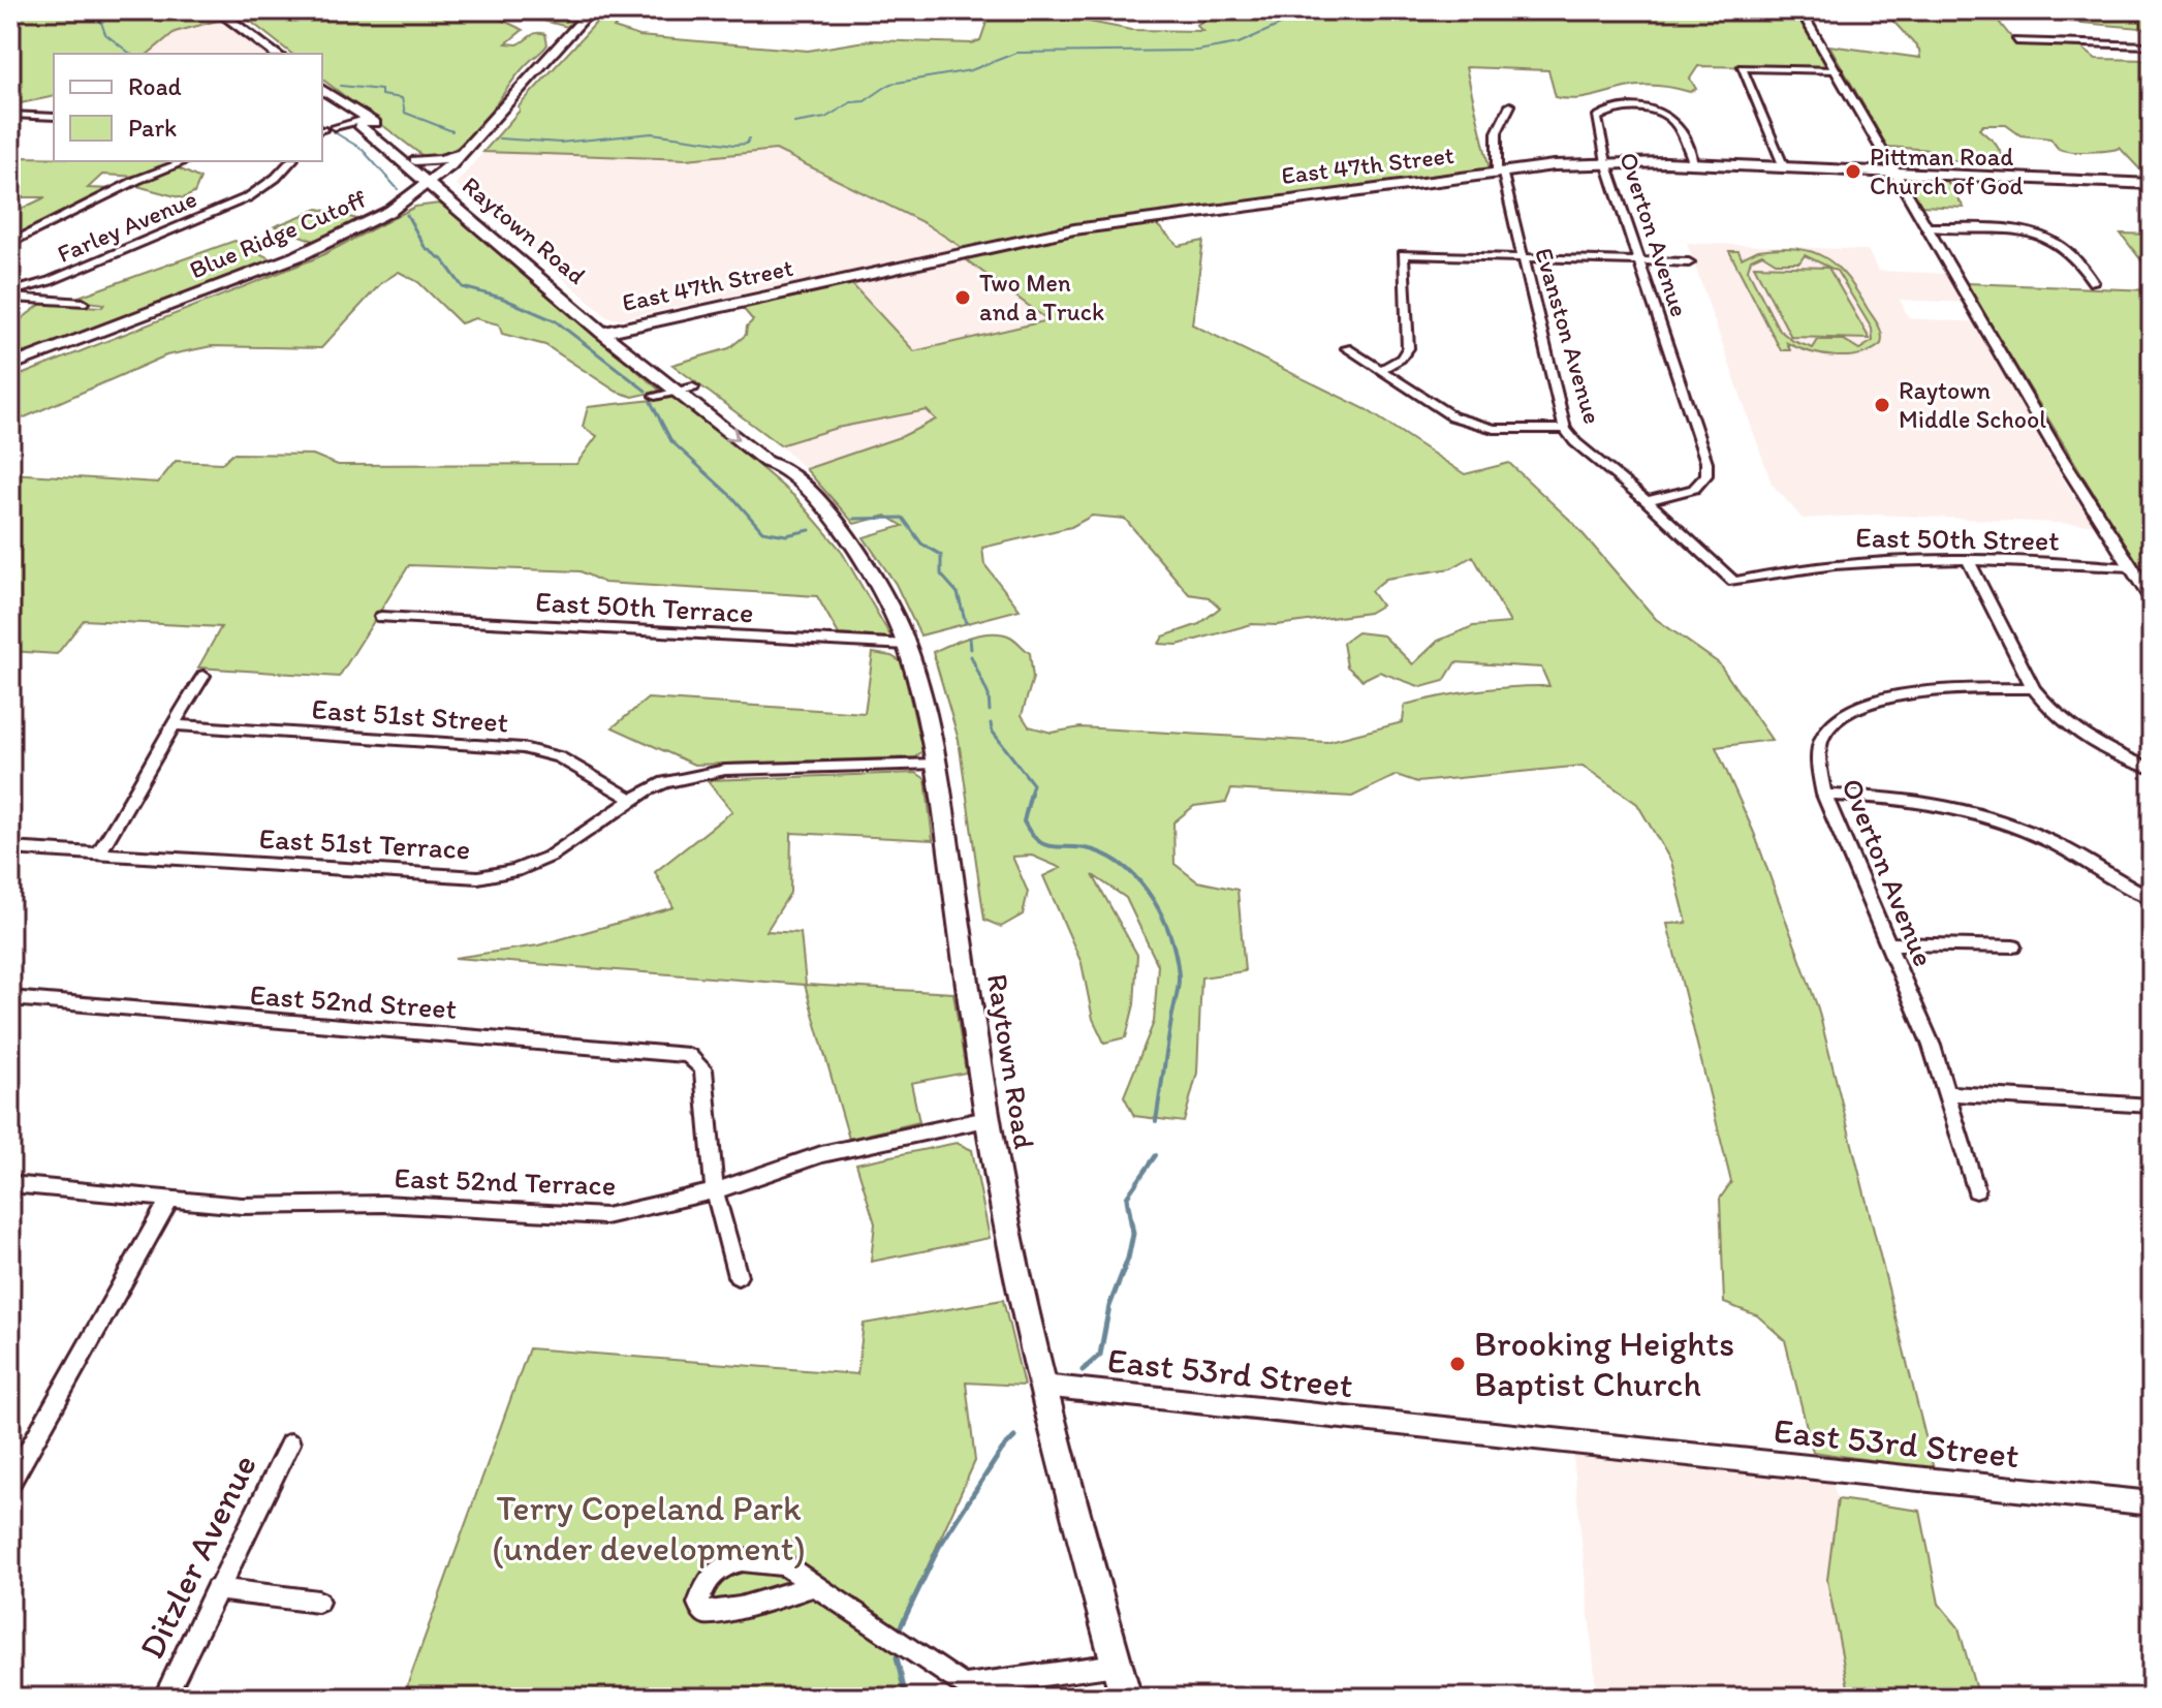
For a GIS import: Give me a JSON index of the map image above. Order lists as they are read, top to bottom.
{
  "streets": {
    "main road": ["East 47th Street", "Raytown Road", "Blue Ridge Cutoff"],
    "street": [
      "Farley Avenue",
      "Overton Avenue",
      "Evanston Avenue",
      "East 50th Street",
      "East 50th Terrace",
      "East 51st Street",
      "East 51st Terrace",
      "East 52nd Street",
      "East 52nd Terrace",
      "East 53rd Street",
      "Ditzler Avenue"
    ]
  },
  "crossings": [
    ["East 47th Street", "Raytown Road"],
    ["East 47th Street", "Overton Avenue"],
    ["East 47th Street", "Evanston Avenue"],
    ["Raytown Road", "Blue Ridge Cutoff"],
    ["Raytown Road", "East 50th Terrace"],
    ["Raytown Road", "East 51st Terrace"],
    ["Raytown Road", "East 52nd Terrace"],
    ["Raytown Road", "East 53rd Street"],
    ["Overton Avenue", "Evanston Avenue"],
    ["Evanston Avenue", "East 50th Street"],
    ["East 51st Street", "East 51st Terrace"],
    ["East 52nd Street", "East 52nd Terrace"]
  ],
  "parks": ["Terry Copeland Park (under development)"],
  "places": [
    "Pittman Road Church of God",
    "Two Men and a Truck",
    "Raytown Middle School",
    "Brooking Heights Baptist Church"
  ],
  "legend": ["Road", "Park"]
}
